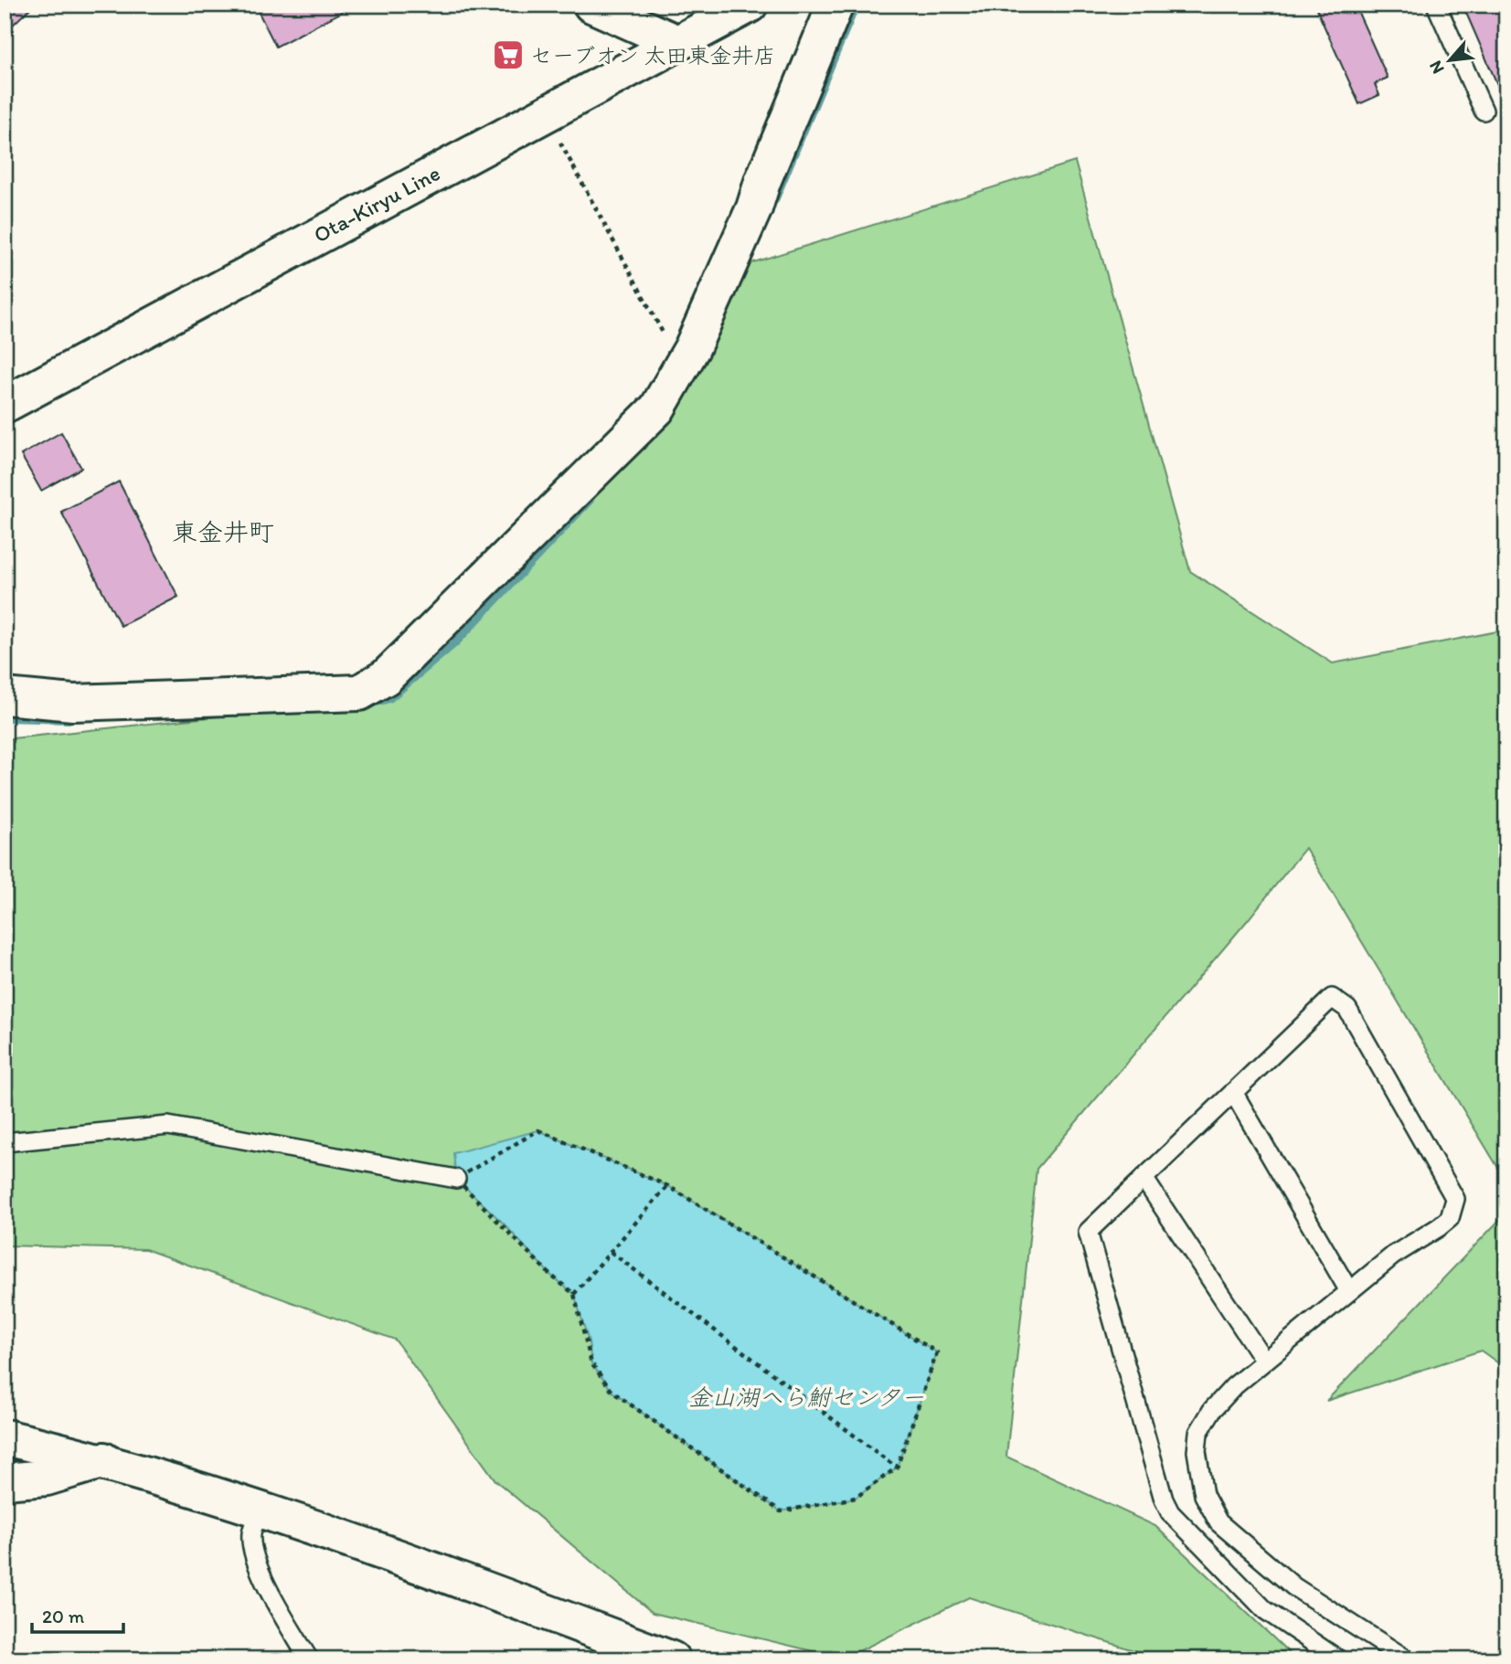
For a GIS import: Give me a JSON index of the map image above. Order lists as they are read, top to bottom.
{
  "streets": {
    "street": ["Ota-Kiryu Line"]
  },
  "districts": ["東金井町"],
  "water": ["金山湖へら鮒センター"],
  "places": {
    "supermarket": ["セーブオン 太田東金井店"]
  },
  "scale_bar": "20 m",
  "north": "bottom left"
}
